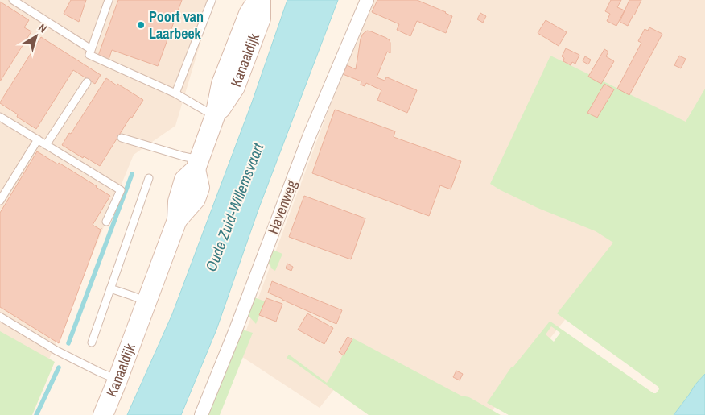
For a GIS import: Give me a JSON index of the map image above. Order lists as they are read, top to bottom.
{
  "streets": {
    "main road": ["Kanaaldijk"],
    "street": ["Havenweg"]
  },
  "water": ["Oude Zuid-Willemsvaart"],
  "places": ["Poort van Laarbeek"],
  "north": "top right"
}
